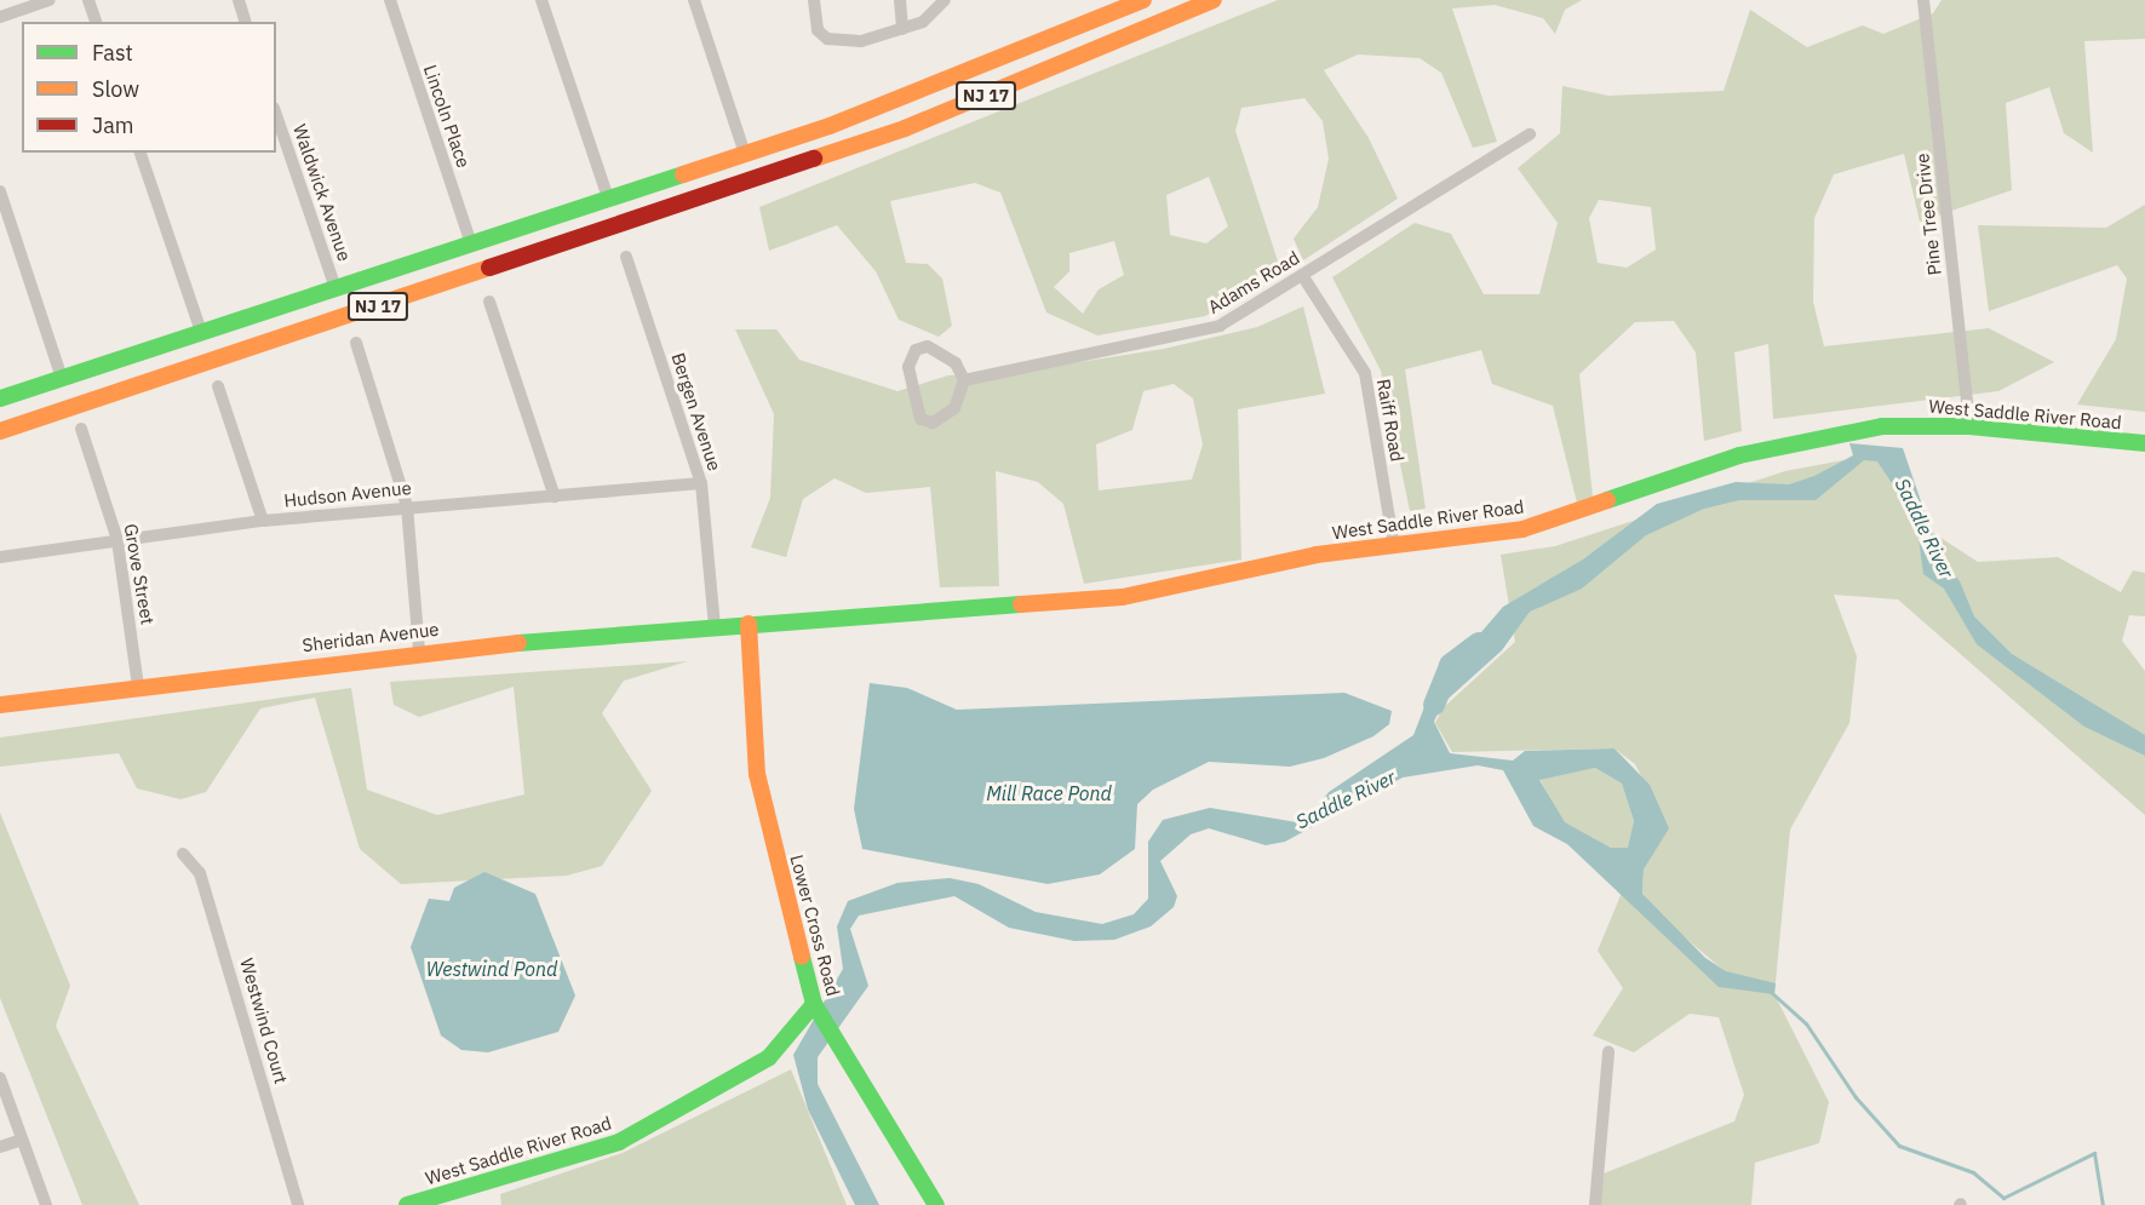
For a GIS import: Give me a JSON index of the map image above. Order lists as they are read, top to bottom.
{
  "streets": {
    "main road": [
      "NJ 17",
      "West Saddle River Road",
      "Sheridan Avenue",
      "Lower Cross Road"
    ],
    "street": [
      "Lincoln Place",
      "Waldwick Avenue",
      "Pine Tree Drive",
      "Adams Road",
      "Bergen Avenue",
      "Raiff Road",
      "Hudson Avenue",
      "Grove Street",
      "Westwind Court"
    ]
  },
  "crossings": [
    ["NJ 17", "Lincoln Place"],
    ["NJ 17", "Waldwick Avenue"],
    ["Pine Tree Drive", "West Saddle River Road"],
    ["Adams Road", "Raiff Road"],
    ["Bergen Avenue", "Hudson Avenue"],
    ["Bergen Avenue", "Sheridan Avenue"],
    ["West Saddle River Road", "Raiff Road"],
    ["West Saddle River Road", "Sheridan Avenue"],
    ["West Saddle River Road", "Lower Cross Road"],
    ["Hudson Avenue", "Grove Street"],
    ["Grove Street", "Sheridan Avenue"],
    ["Sheridan Avenue", "Lower Cross Road"]
  ],
  "water": ["Saddle River", "Mill Race Pond", "Westwind Pond"],
  "legend": ["Fast", "Slow", "Jam"]
}
